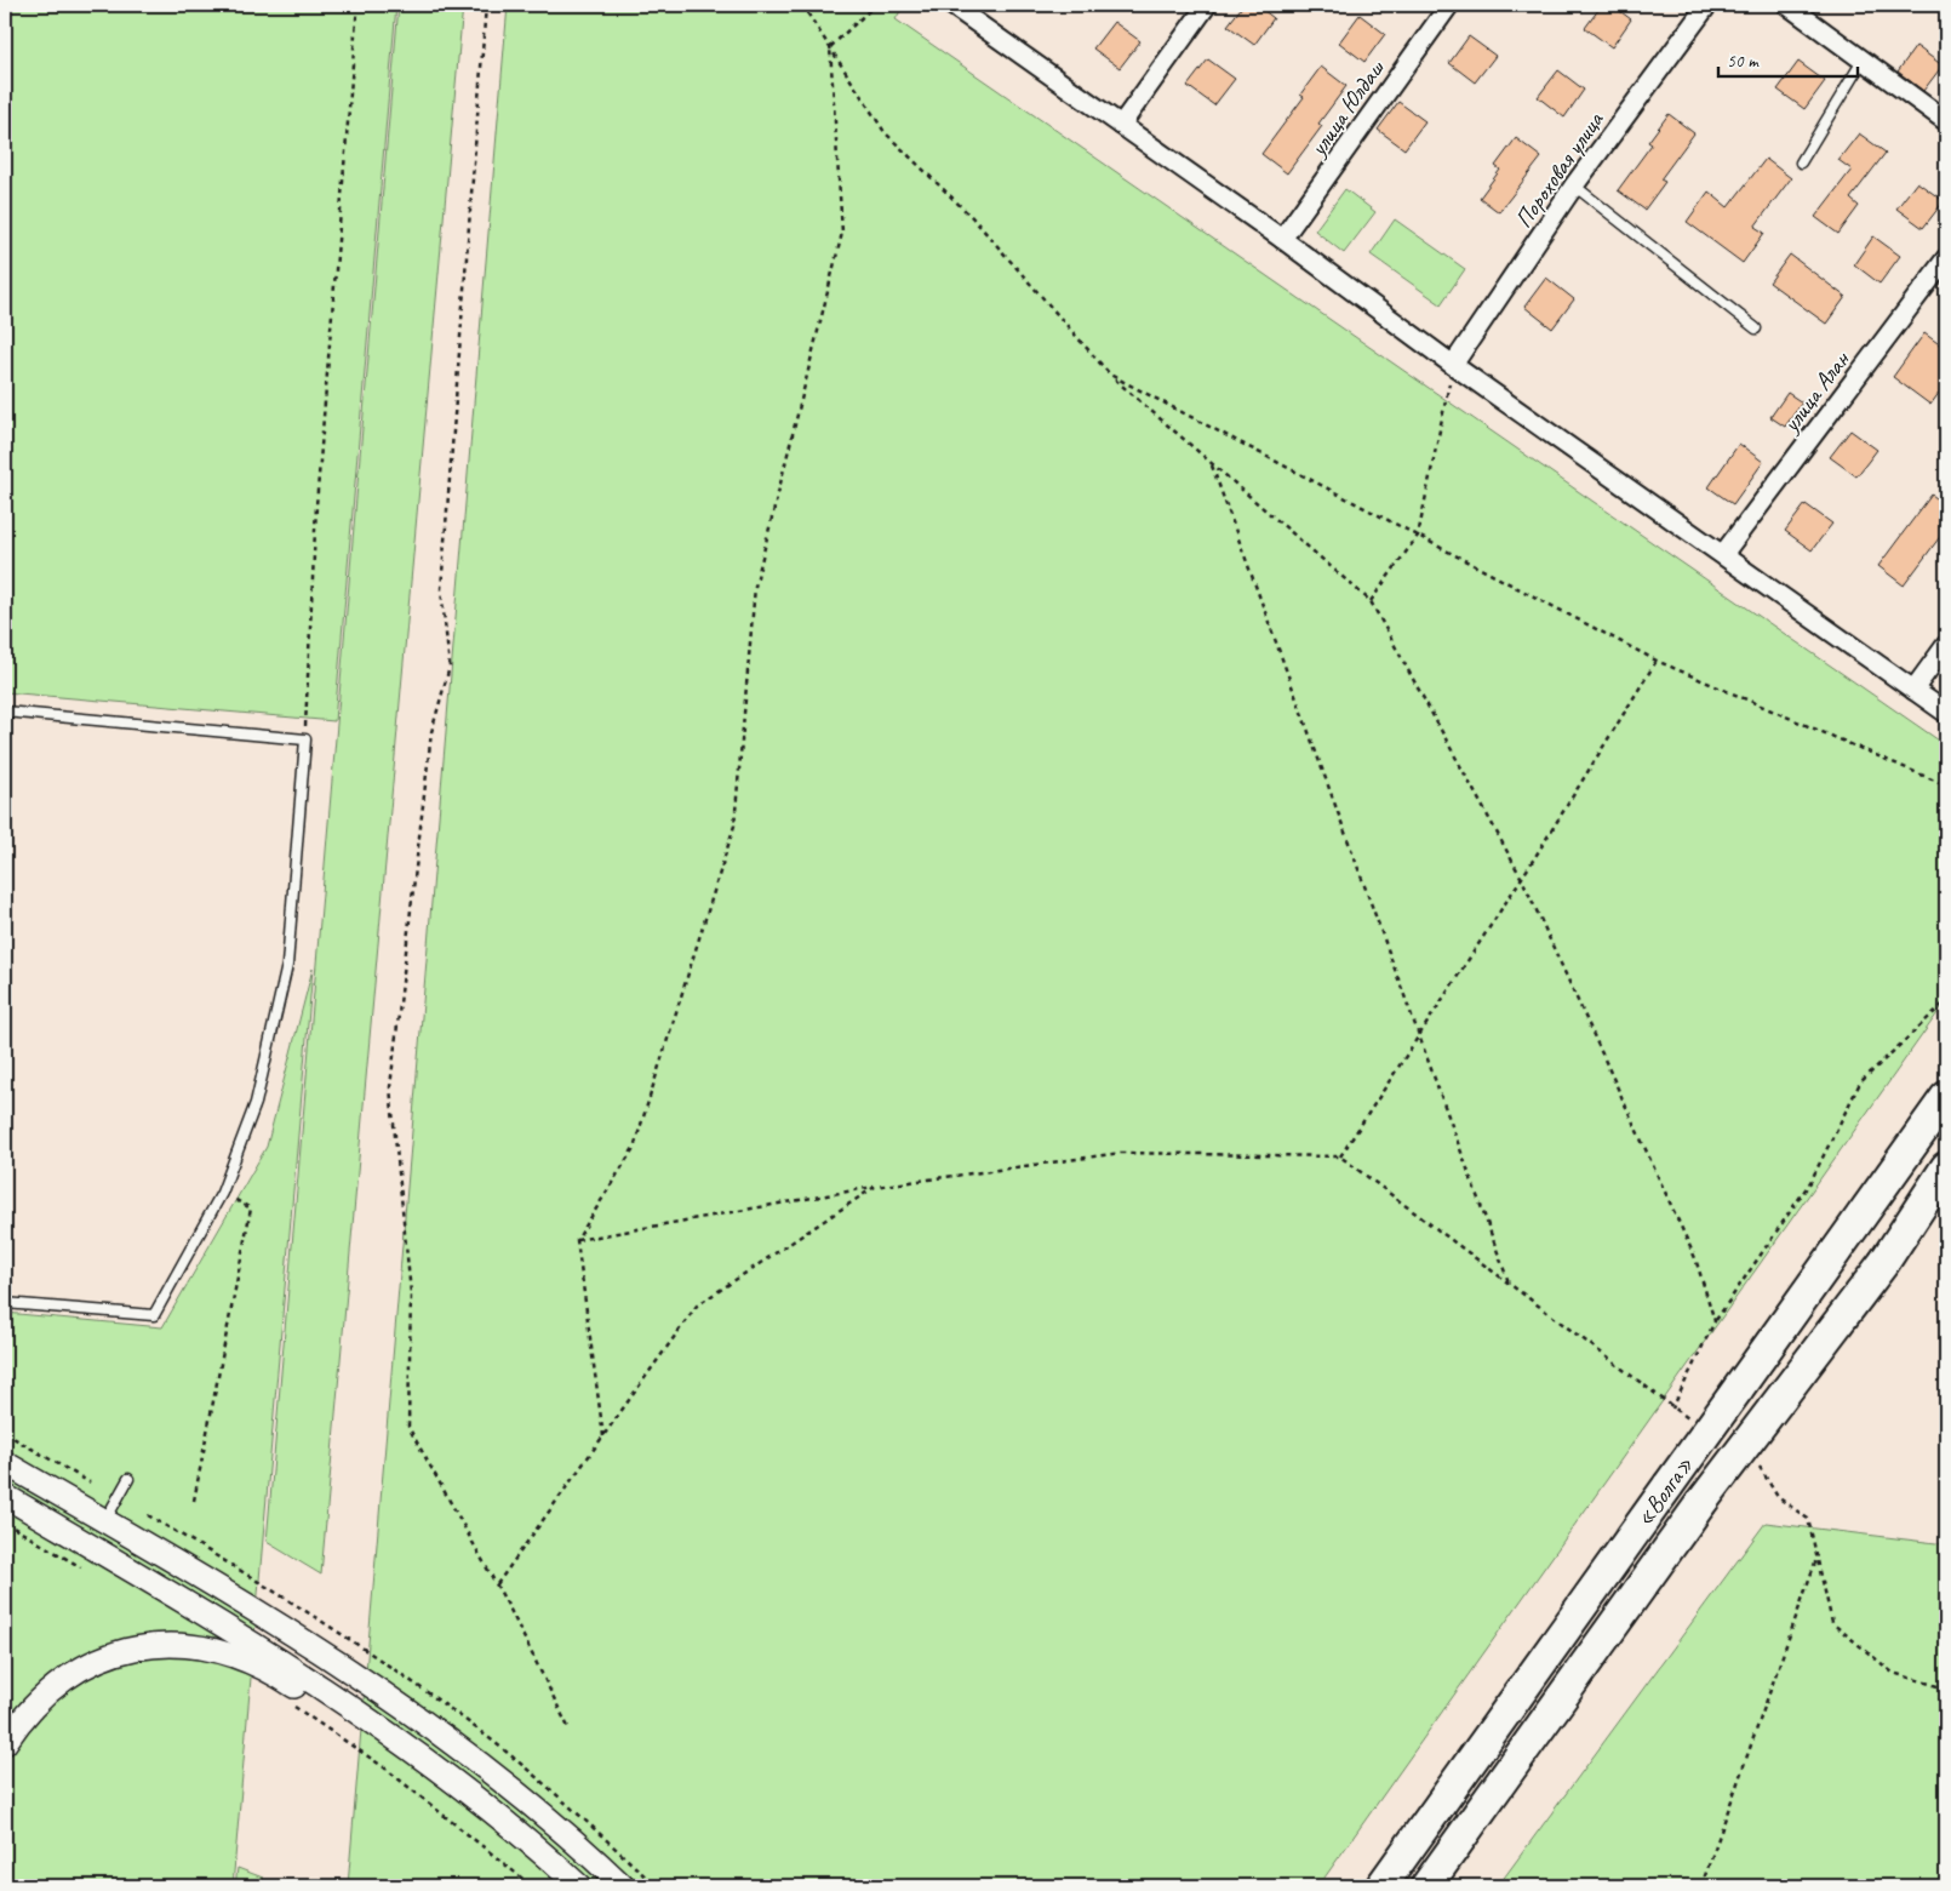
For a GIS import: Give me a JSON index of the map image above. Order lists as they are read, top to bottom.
{
  "streets": {
    "highway": ["«Волга»"],
    "street": ["улица Юлдаш", "Пороховая улица", "улица Алан"]
  },
  "scale_bar": "50 m"
}
